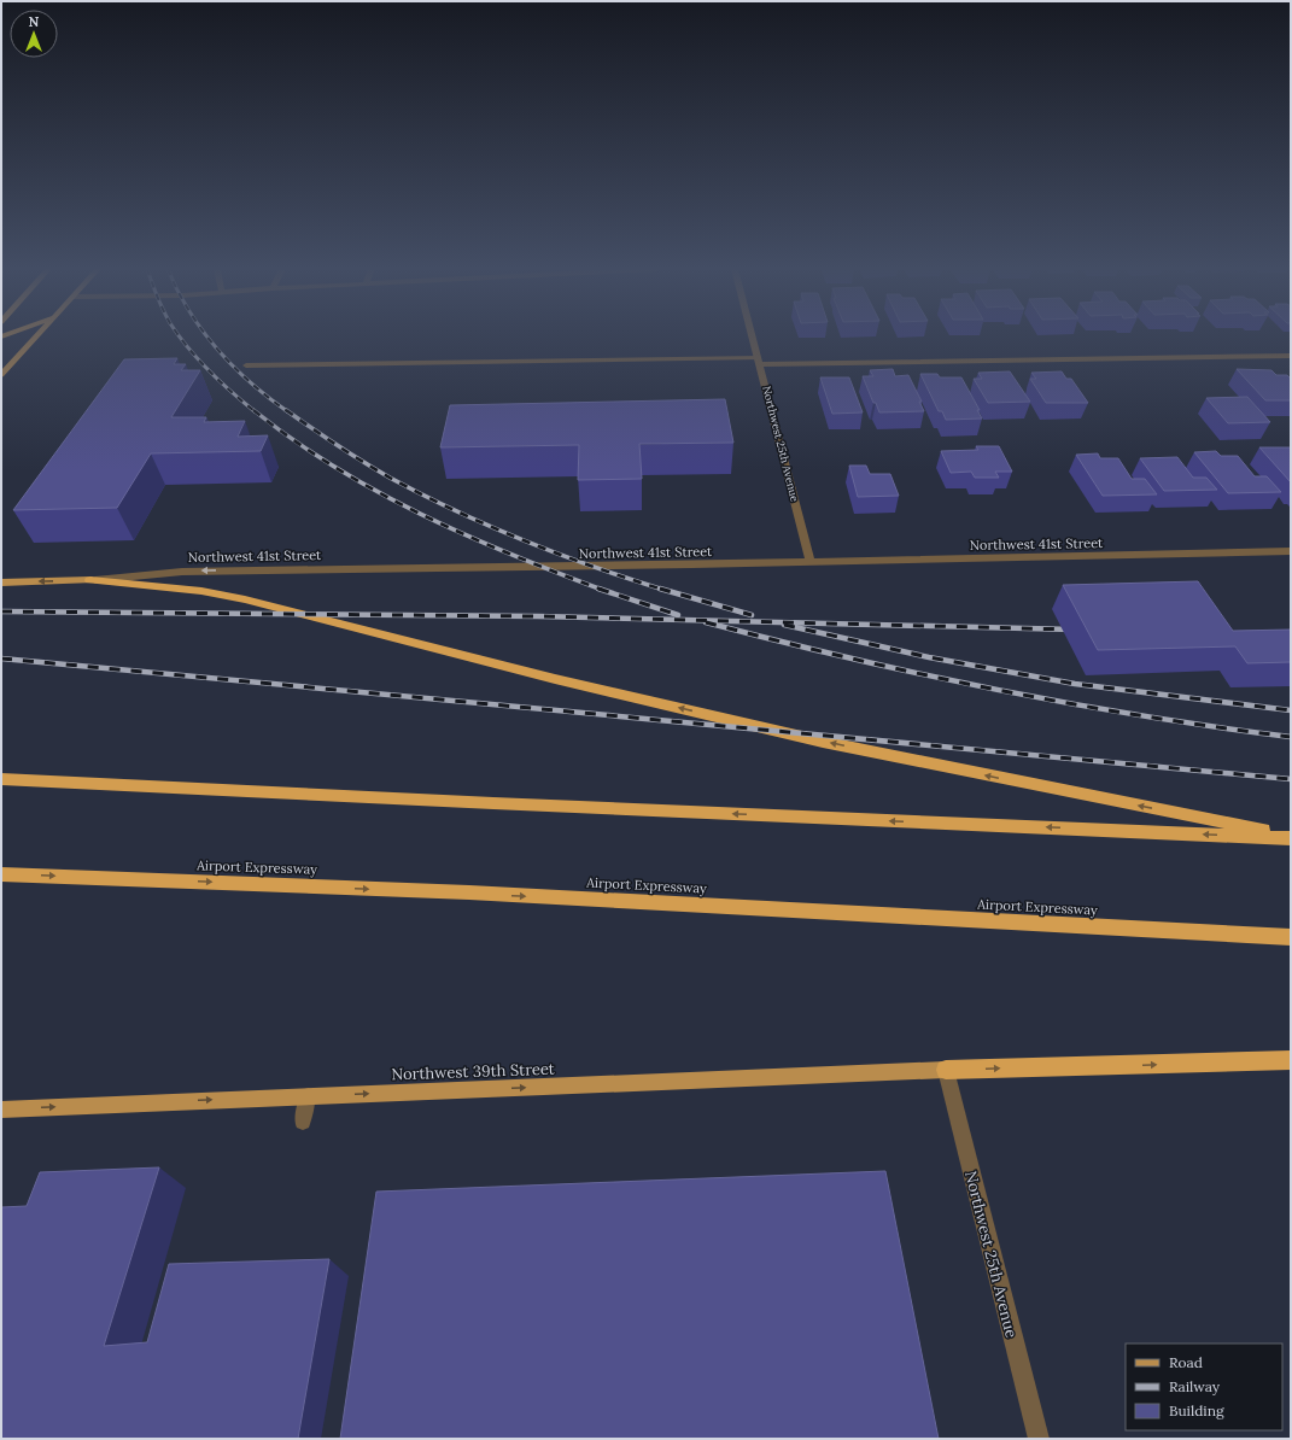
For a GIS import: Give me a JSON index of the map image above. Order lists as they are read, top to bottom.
{
  "streets": {
    "highway": ["Airport Expressway"],
    "main road": ["Northwest 41st Street", "Northwest 39th Street"],
    "street": ["Northwest 25th Avenue"]
  },
  "crossings": [
    ["Northwest 25th Avenue", "Northwest 41st Street"],
    ["Northwest 25th Avenue", "Northwest 39th Street"]
  ],
  "one_way": ["Northwest 41st Street", "Northwest 39th Street"],
  "legend": ["Road", "Railway", "Building"],
  "north": "top"
}
